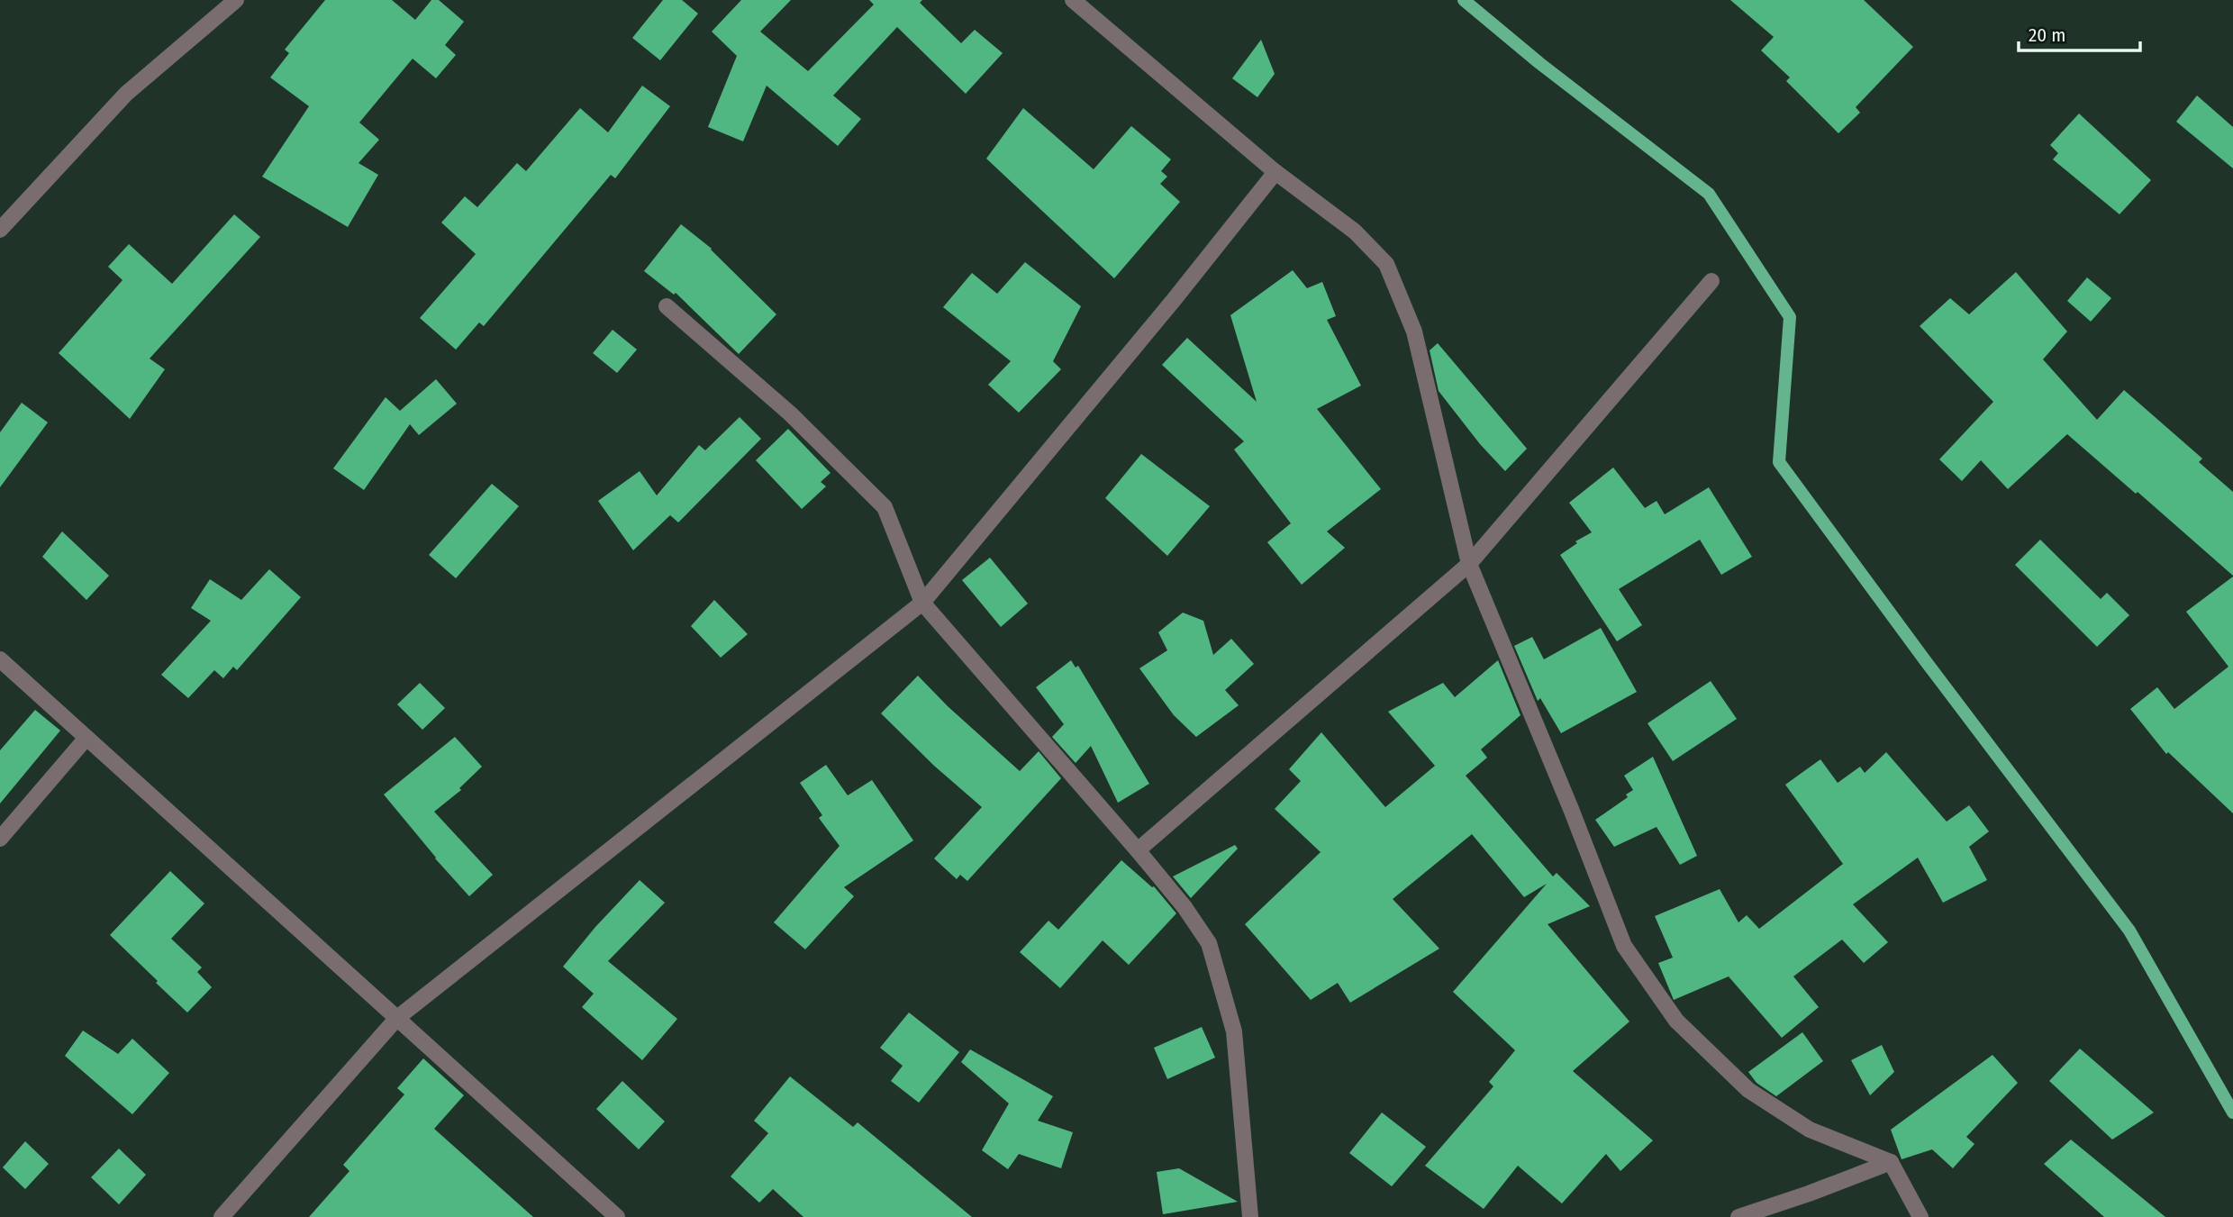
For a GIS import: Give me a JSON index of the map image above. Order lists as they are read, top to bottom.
{
  "scale_bar": "20 m"
}
